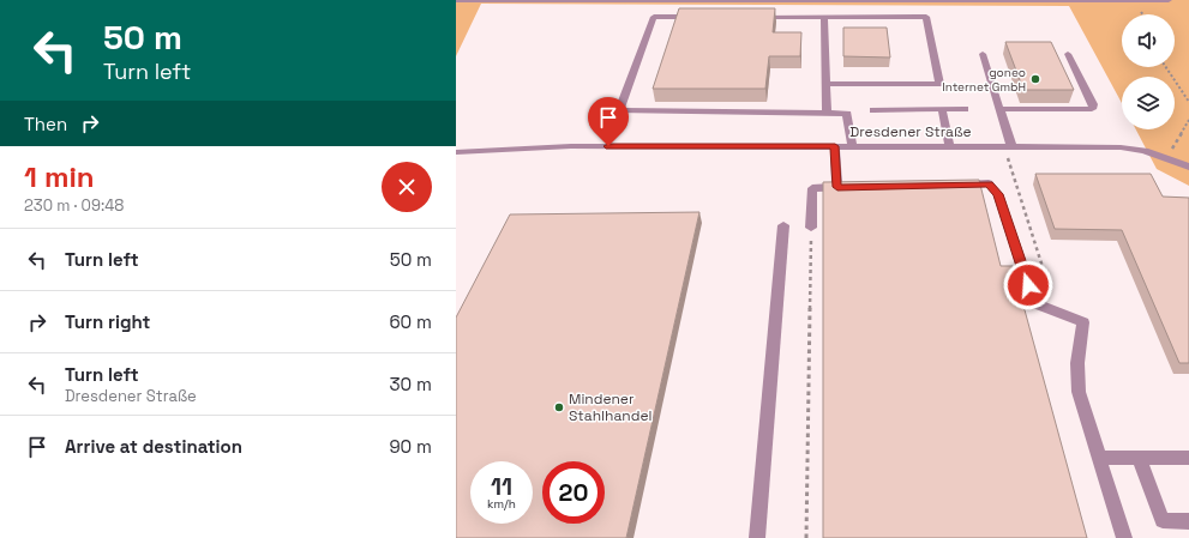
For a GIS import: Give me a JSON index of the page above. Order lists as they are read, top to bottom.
{
  "streets": {
    "street": ["Dresdener Straße"]
  },
  "places": ["goneo Internet GmbH", "Mindener Stahlhandel"],
  "page": {
    "turn": ["50 m", "Turn left"],
    "then": "Then",
    "heading": ["1 min", "230 m · 09:48"],
    "list": [
      {
        "name": "Turn left",
        "value": "50 m"
      },
      {
        "name": "Turn right",
        "value": "60 m"
      },
      {
        "name": "Turn left",
        "note": "Dresdener Straße",
        "value": "30 m"
      },
      {
        "name": "Arrive at destination",
        "value": "90 m"
      }
    ],
    "speed": "11 km/h",
    "limit": "20"
  }
}
